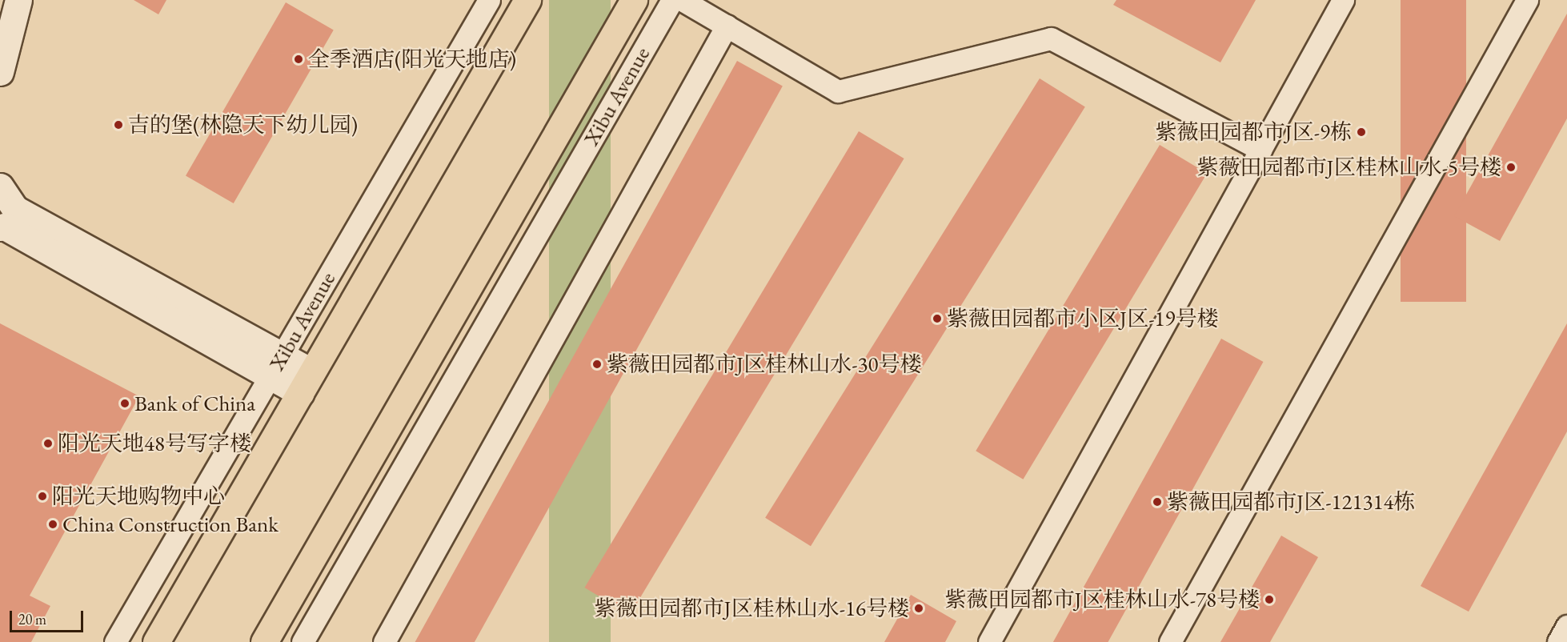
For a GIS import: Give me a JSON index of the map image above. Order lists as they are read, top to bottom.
{
  "streets": {
    "main road": ["Xibu Avenue"]
  },
  "places": [
    "全季酒店(阳光天地店)",
    "吉的堡(林隐天下幼儿园)",
    "紫薇田园都市J区-9栋",
    "紫薇田园都市J区桂林山水-5号楼",
    "紫薇田园都市小区J区-19号楼",
    "紫薇田园都市J区桂林山水-30号楼",
    "Bank of China",
    "阳光天地48号写字楼",
    "阳光天地购物中心",
    "紫薇田园都市J区-121314栋",
    "China Construction Bank",
    "紫薇田园都市J区桂林山水-78号楼",
    "紫薇田园都市J区桂林山水-16号楼"
  ],
  "scale_bar": "20 m"
}
